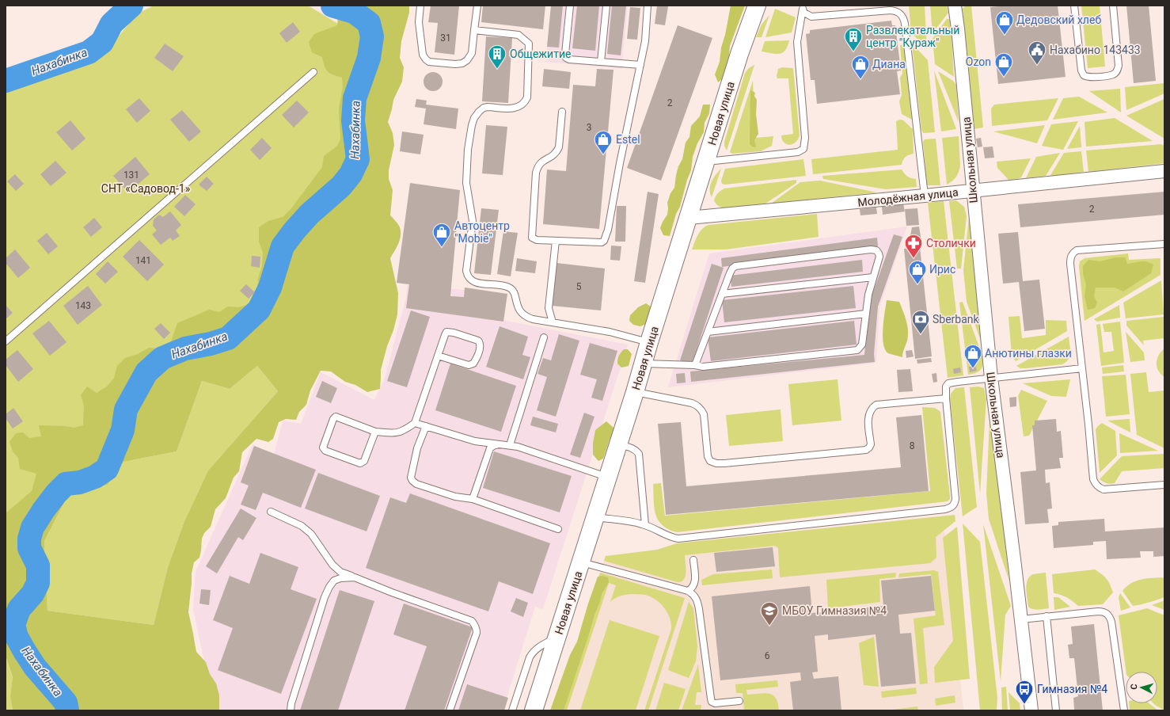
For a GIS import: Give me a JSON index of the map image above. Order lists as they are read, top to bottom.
{
  "streets": {
    "street": ["Новая улица", "Школьная улица", "Молодёжная улица"]
  },
  "crossings": [
    ["Новая улица", "Молодёжная улица"],
    ["Школьная улица", "Молодёжная улица"]
  ],
  "water": ["Нахабинка"],
  "parks": ["СНТ «Садовод-1»"],
  "places": {
    "shop": [
      "Дедовский хлеб",
      "Ozon",
      "Диана",
      "Estel",
      "Автоцентр \"Mobie\"",
      "Ирис",
      "Анютины глазки"
    ],
    "building": ["Развлекательный центр \"Кураж\"", "Общежитие"],
    "public building": ["Нахабино 143433"],
    "pharmacy": ["Столички"],
    "bank": ["Sberbank"],
    "school or university": ["МБОУ Гимназия №4"],
    "bus stop": ["Гимназия №4"]
  },
  "house_numbers": [
    "31",
    "2",
    "3",
    "131",
    "2",
    "141",
    "5",
    "143",
    "8",
    "6"
  ],
  "north": "left"
}
